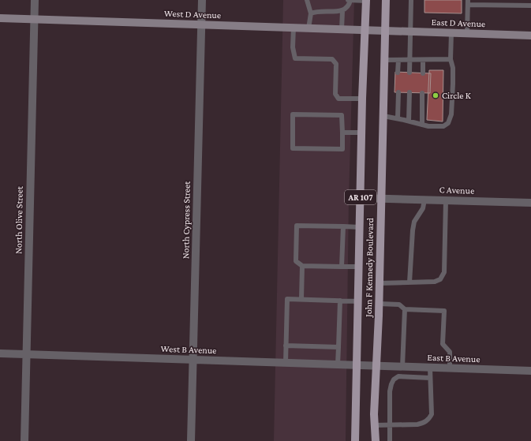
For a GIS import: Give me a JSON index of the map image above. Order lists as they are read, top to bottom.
{
  "streets": {
    "main road": ["AR 107", "John F Kennedy Boulevard"],
    "street": [
      "West D Avenue",
      "East D Avenue",
      "C Avenue",
      "North Olive Street",
      "North Cypress Street",
      "West B Avenue",
      "East B Avenue"
    ]
  },
  "crossings": [
    ["West D Avenue", "East D Avenue"],
    ["West D Avenue", "North Olive Street"],
    ["West D Avenue", "North Cypress Street"],
    ["West D Avenue", "John F Kennedy Boulevard"],
    ["East D Avenue", "John F Kennedy Boulevard"],
    ["C Avenue", "John F Kennedy Boulevard"],
    ["North Olive Street", "West B Avenue"],
    ["North Cypress Street", "West B Avenue"],
    ["John F Kennedy Boulevard", "West B Avenue"],
    ["John F Kennedy Boulevard", "East B Avenue"],
    ["West B Avenue", "East B Avenue"]
  ],
  "places": ["Circle K"]
}
